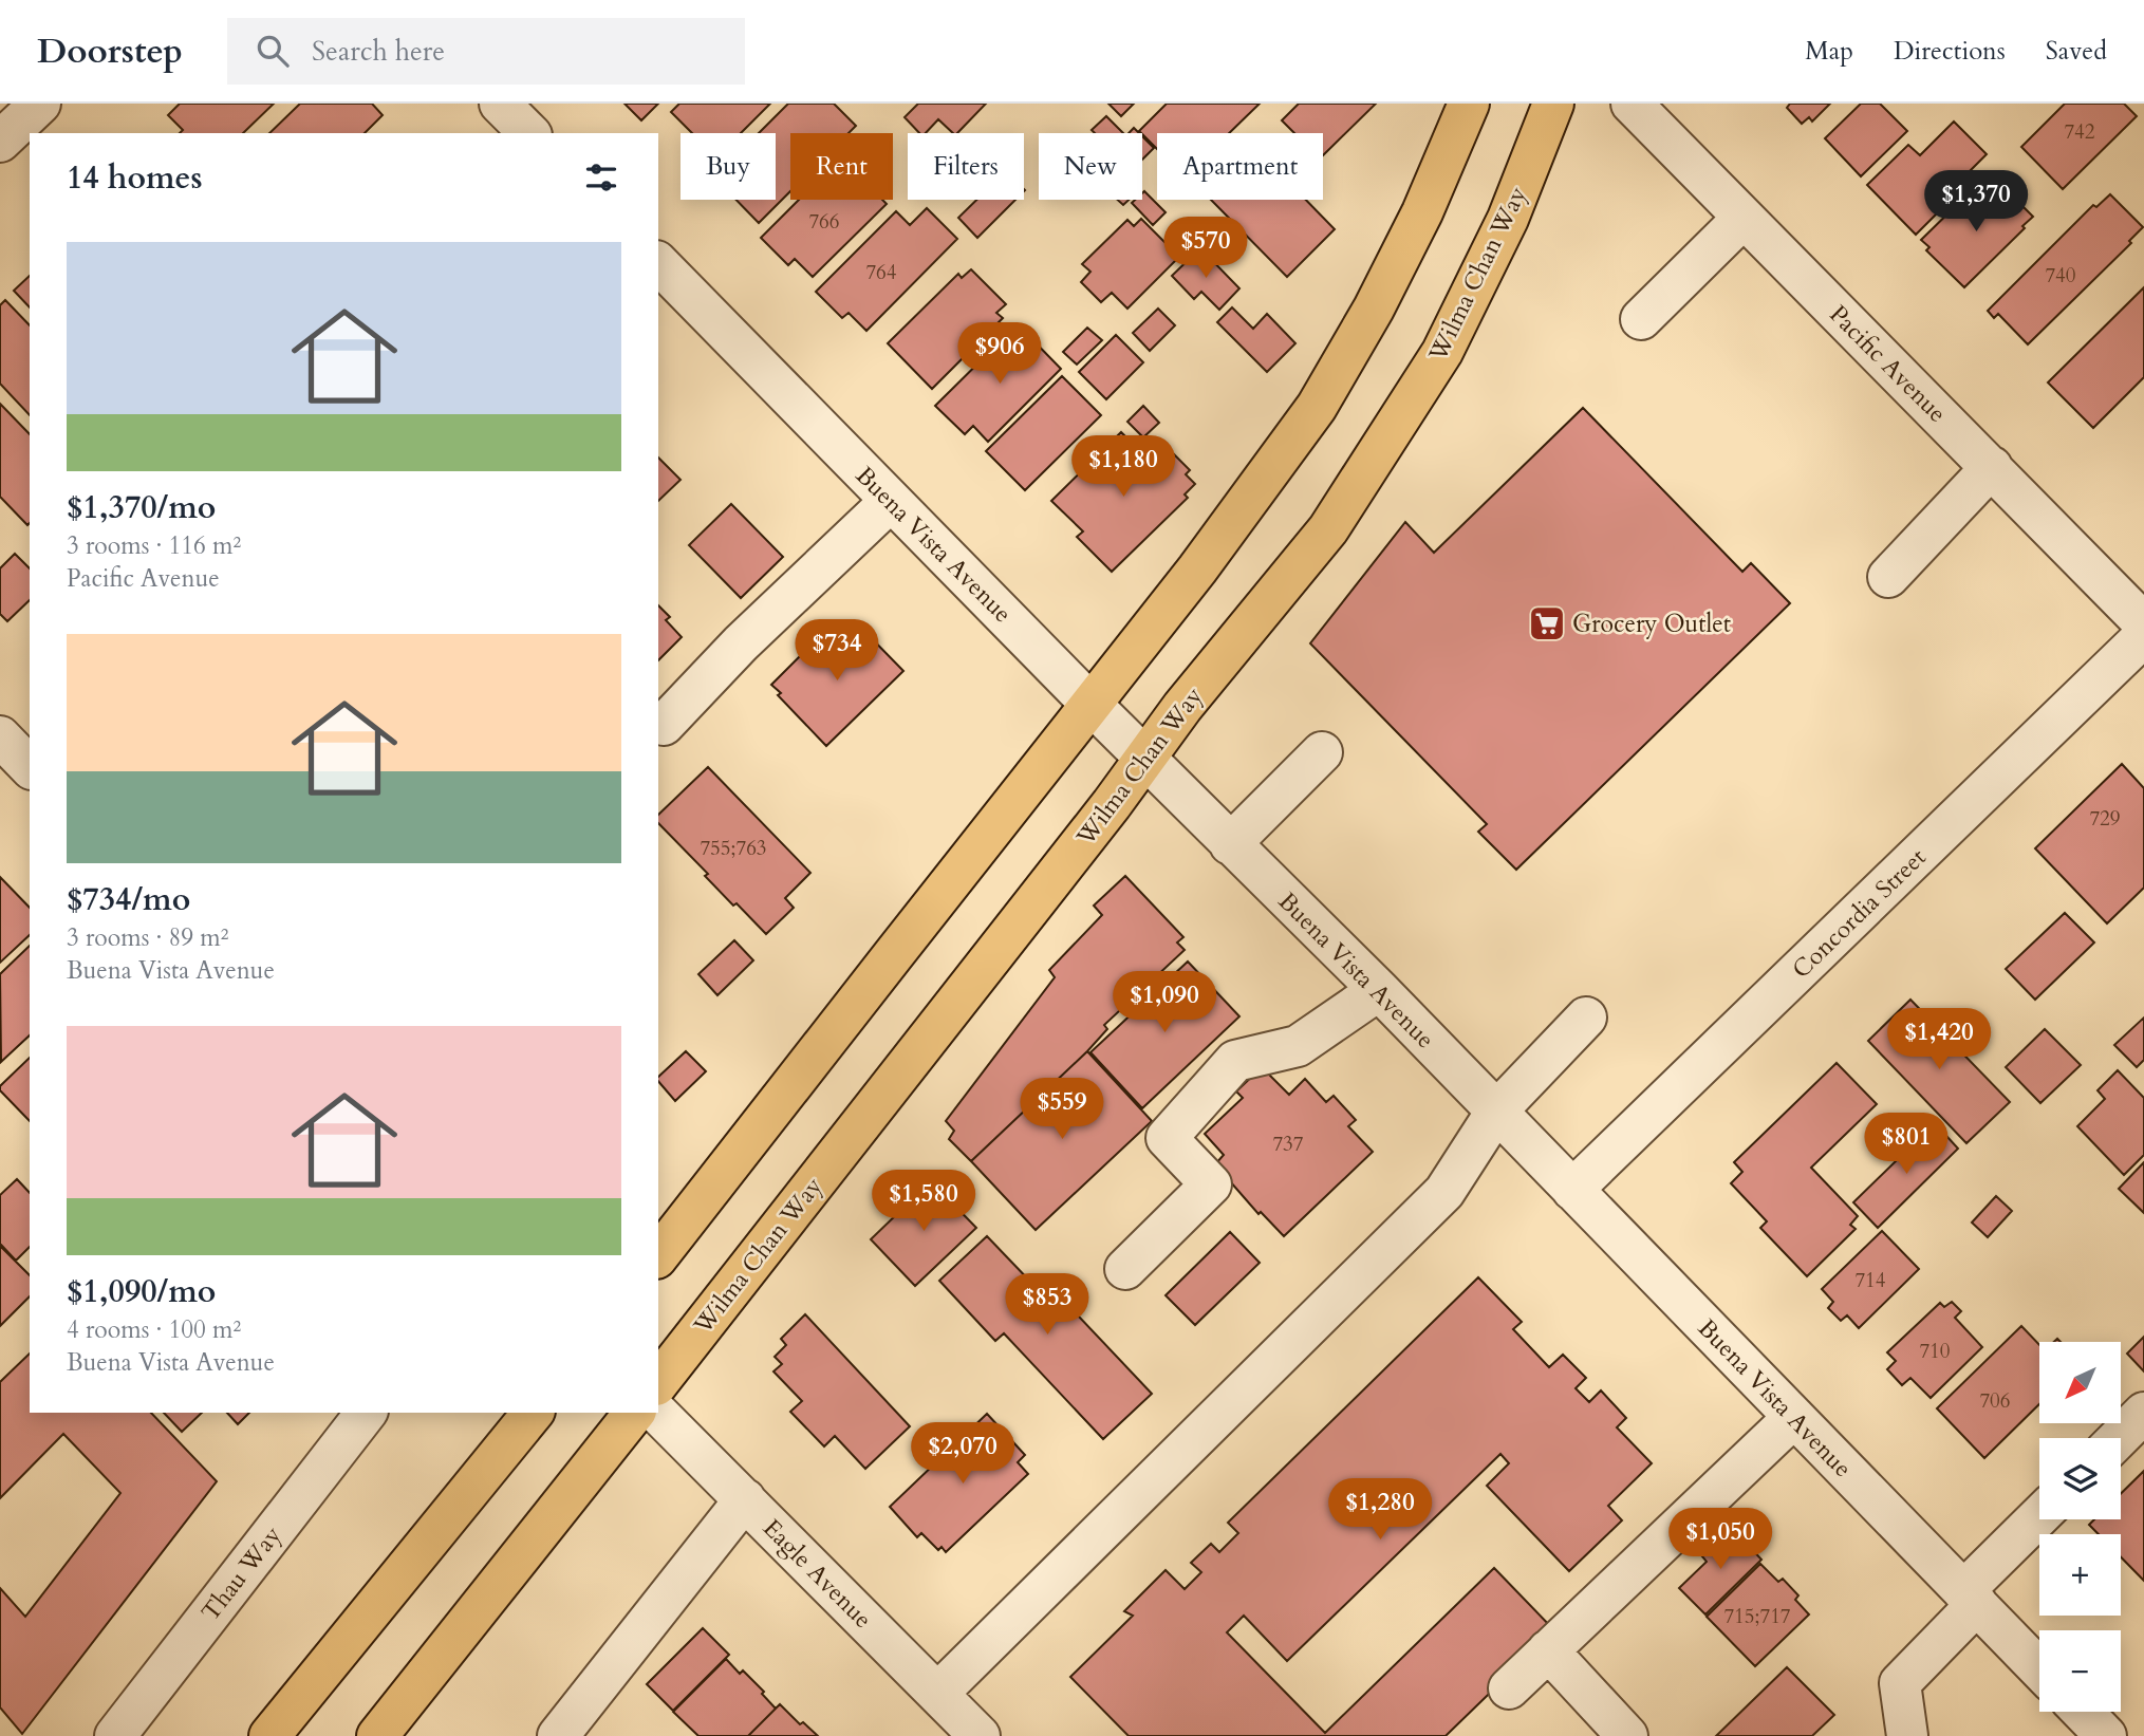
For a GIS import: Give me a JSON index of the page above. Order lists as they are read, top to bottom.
{
  "streets": {
    "main road": ["Wilma Chan Way"],
    "street": [
      "Pacific Avenue",
      "Buena Vista Avenue",
      "Concordia Street",
      "Thau Way",
      "Eagle Avenue"
    ]
  },
  "crossings": [
    ["Wilma Chan Way", "Buena Vista Avenue"],
    ["Buena Vista Avenue", "Concordia Street"]
  ],
  "places": {
    "supermarket": ["Grocery Outlet"]
  },
  "house_numbers": [
    "742",
    "766",
    "764",
    "740",
    "729",
    "755;763",
    "737",
    "714",
    "710",
    "706",
    "715;717"
  ],
  "north": "bottom left",
  "page": {
    "header": "Doorstep",
    "search": "Search here",
    "nav": ["Map", "Directions", "Saved"],
    "chip": [
      "Buy",
      "Rent",
      "Filters",
      "New",
      "Apartment"
    ],
    "heading": "14 homes",
    "price": [
      "$1,370",
      "$570",
      "$906",
      "$1,180",
      "$734",
      "$1,090",
      "$1,420",
      "$559",
      "$801",
      "$1,580",
      "$853",
      "$2,070",
      "$1,280",
      "$1,050"
    ],
    "list": [
      {
        "name": "$1,370/mo",
        "note": "3 rooms · 116 m² · Pacific Avenue"
      },
      {
        "name": "$734/mo",
        "note": "3 rooms · 89 m² · Buena Vista Avenue"
      },
      {
        "name": "$1,090/mo",
        "note": "4 rooms · 100 m² · Buena Vista Avenue"
      }
    ],
    "map_buttons": ["+", "−"]
  }
}
